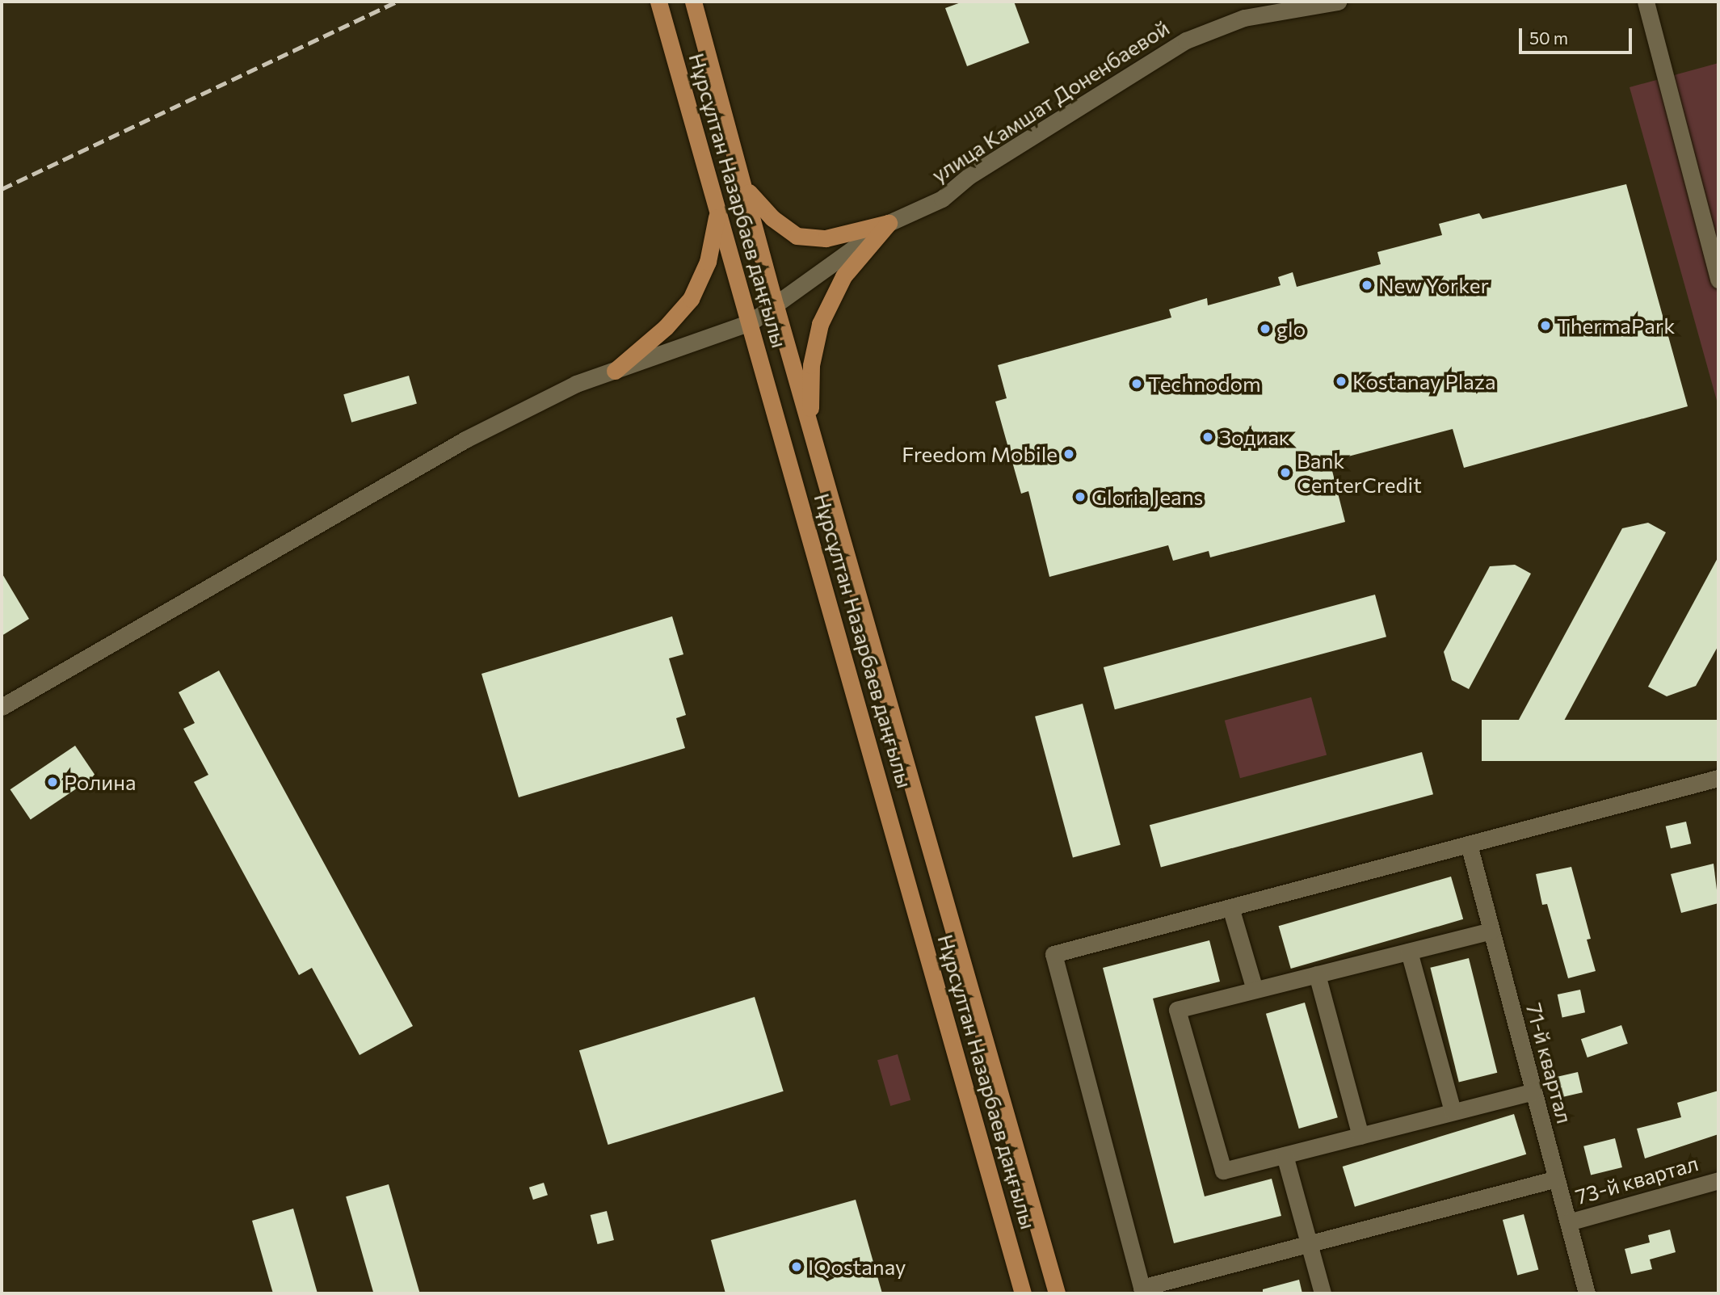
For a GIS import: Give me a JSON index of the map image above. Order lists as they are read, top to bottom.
{
  "streets": {
    "main road": ["Нұрсұлтан Назарбаев даңғылы"],
    "street": ["улица Камшат Доненбаевой", "71-й квартал", "73-й квартал"]
  },
  "crossings": [
    ["улица Камшат Доненбаевой", "Нұрсұлтан Назарбаев даңғылы"],
    ["71-й квартал", "73-й квартал"]
  ],
  "places": [
    "New Yorker",
    "ThermaPark",
    "glo",
    "Kostanay Plaza",
    "Technodom",
    "Зодиак",
    "Freedom Mobile",
    "Bank CenterCredit",
    "Gloria Jeans",
    "Ролина",
    "IQostanay"
  ],
  "scale_bar": "50 m"
}
